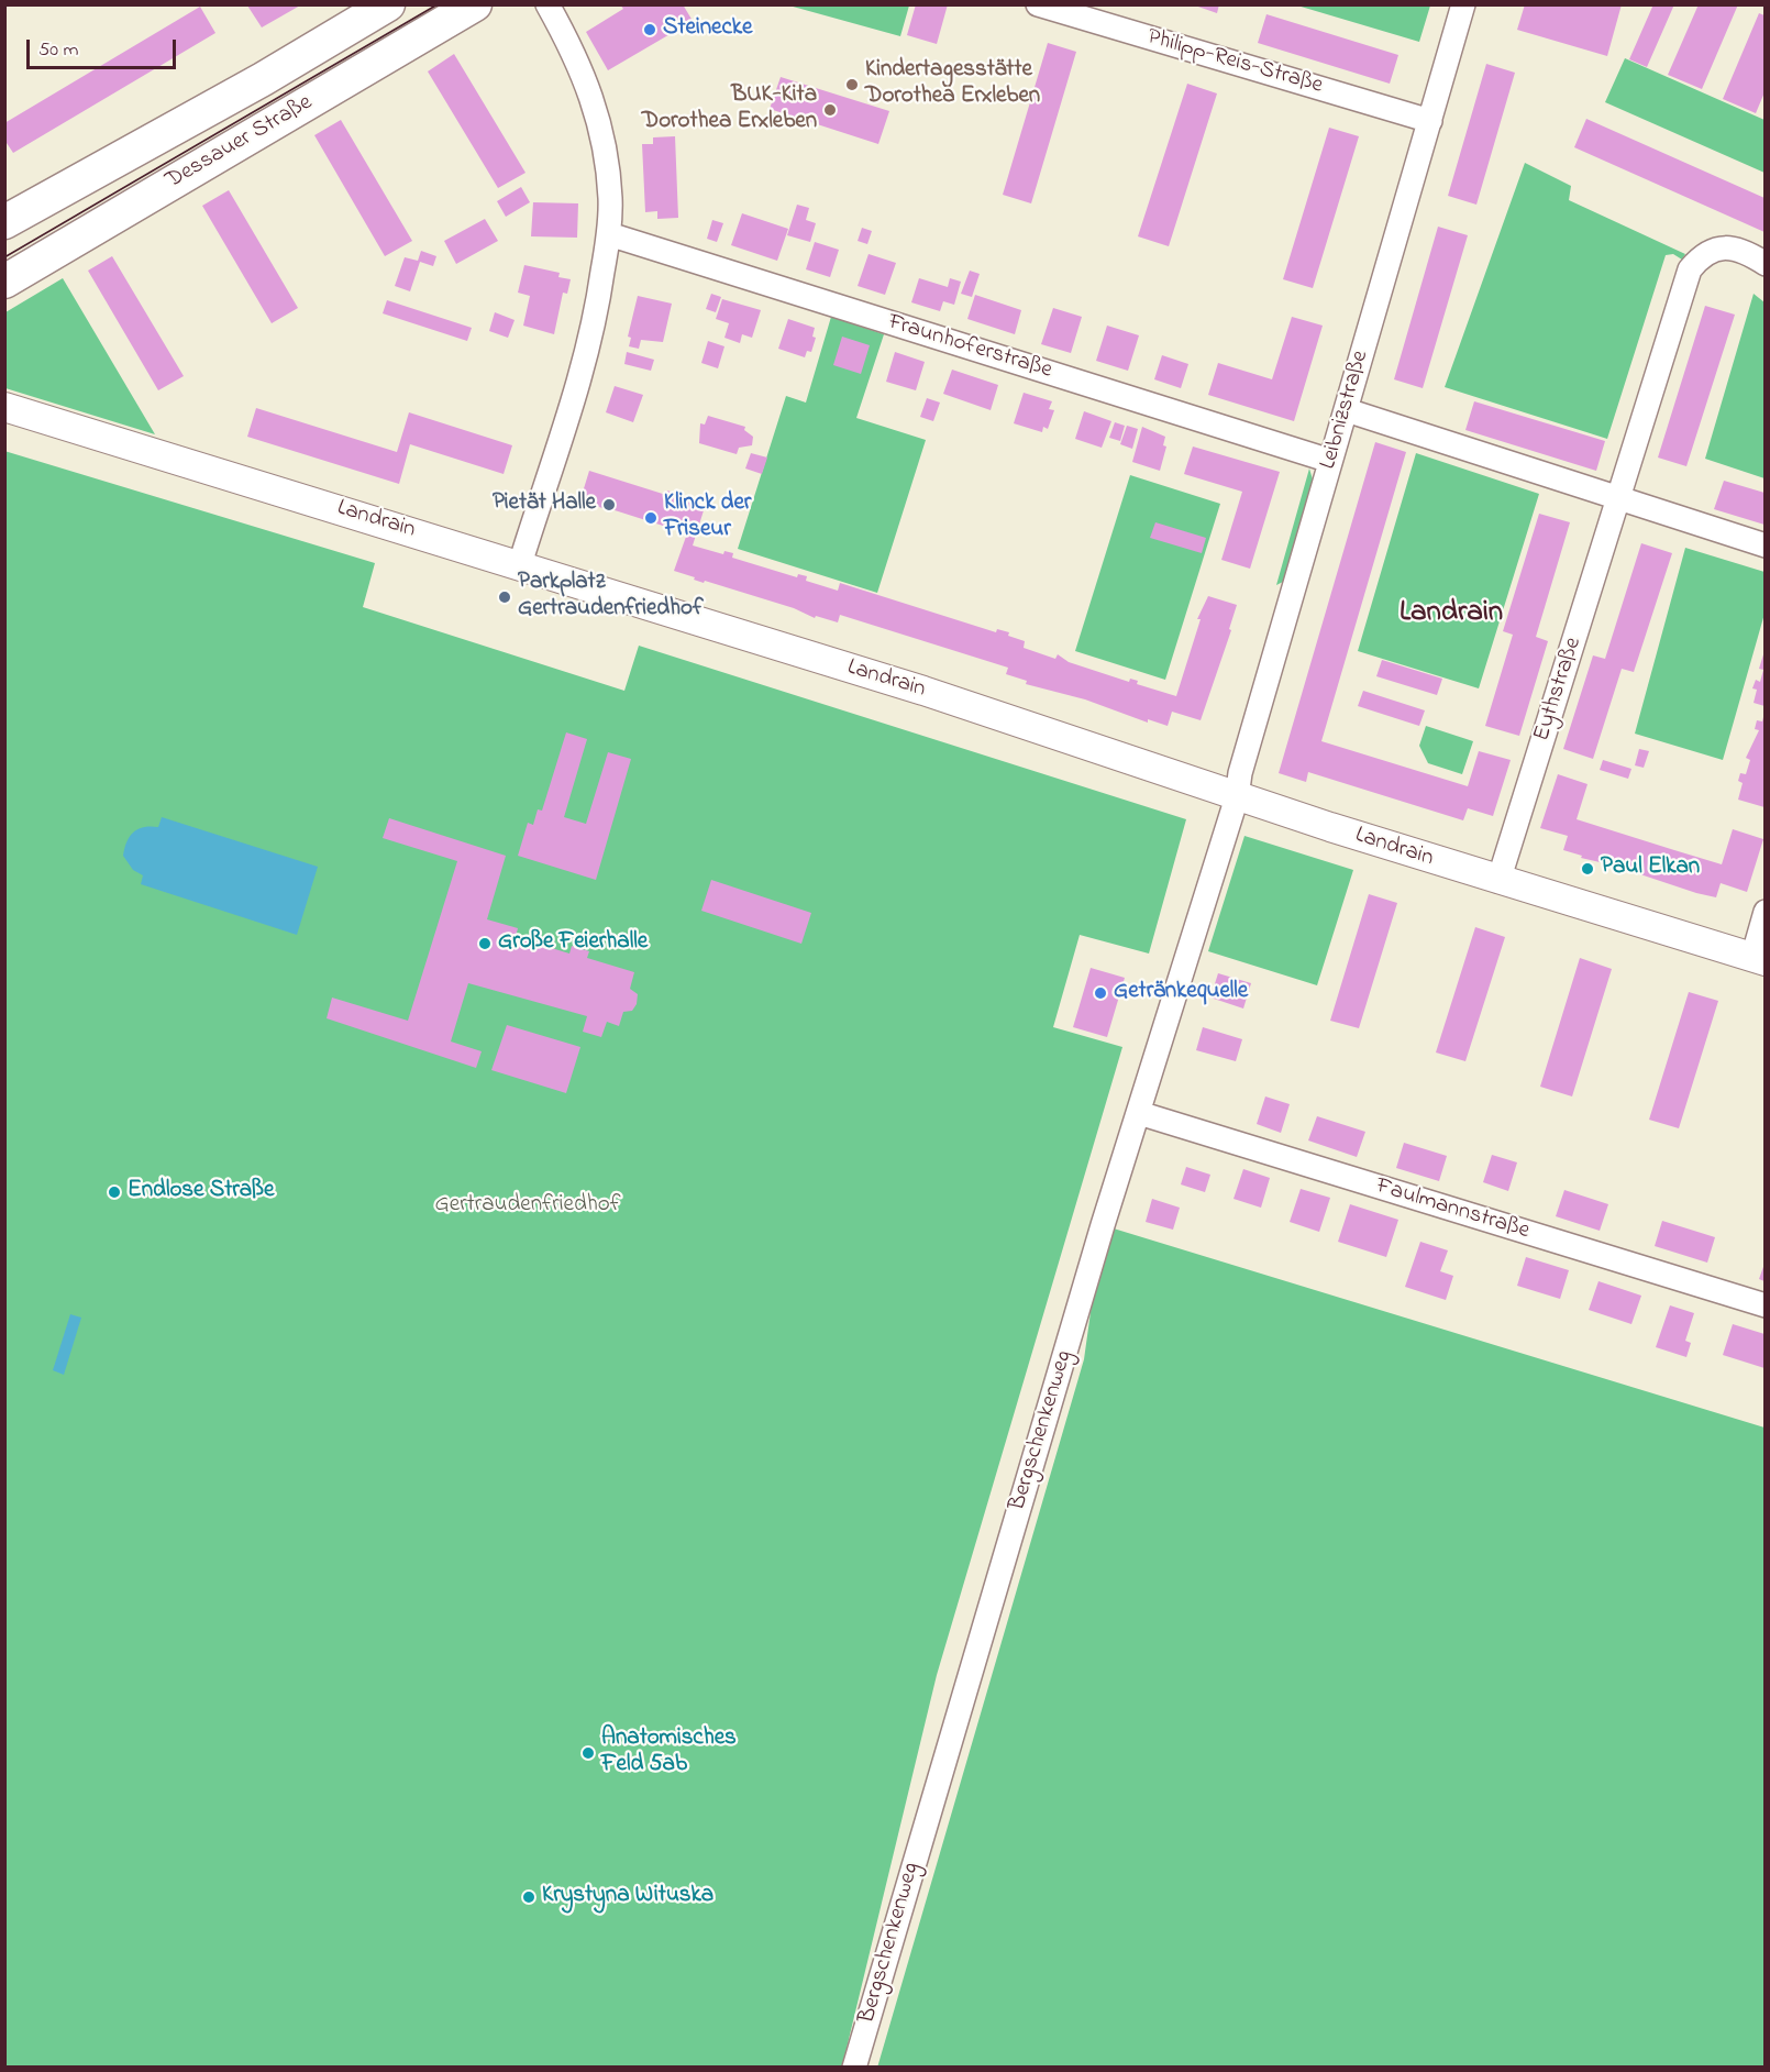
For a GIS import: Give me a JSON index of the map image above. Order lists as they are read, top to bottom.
{
  "streets": {
    "main road": ["Dessauer Straße"],
    "street": [
      "Philipp-Reis-Straße",
      "Fraunhoferstraße",
      "Leibnizstraße",
      "Landrain",
      "Eythstraße",
      "Faulmannstraße",
      "Bergschenkenweg"
    ]
  },
  "crossings": [
    ["Philipp-Reis-Straße", "Leibnizstraße"],
    ["Fraunhoferstraße", "Leibnizstraße"],
    ["Leibnizstraße", "Landrain"],
    ["Leibnizstraße", "Bergschenkenweg"],
    ["Landrain", "Eythstraße"],
    ["Landrain", "Bergschenkenweg"],
    ["Faulmannstraße", "Bergschenkenweg"]
  ],
  "districts": ["Landrain"],
  "parks": ["Gertraudenfriedhof"],
  "places": [
    "Steinecke",
    "Kindertagesstätte Dorothea Erxleben",
    "BUK-Kita Dorothea Erxleben",
    "Pietät Halle",
    "Klinck der Friseur",
    "Parkplatz Gertraudenfriedhof",
    "Paul Elkan",
    "Große Feierhalle",
    "Getränkequelle",
    "Endlose Straße",
    "Anatomisches Feld 5ab",
    "Krystyna Wituska"
  ],
  "scale_bar": "50 m"
}
